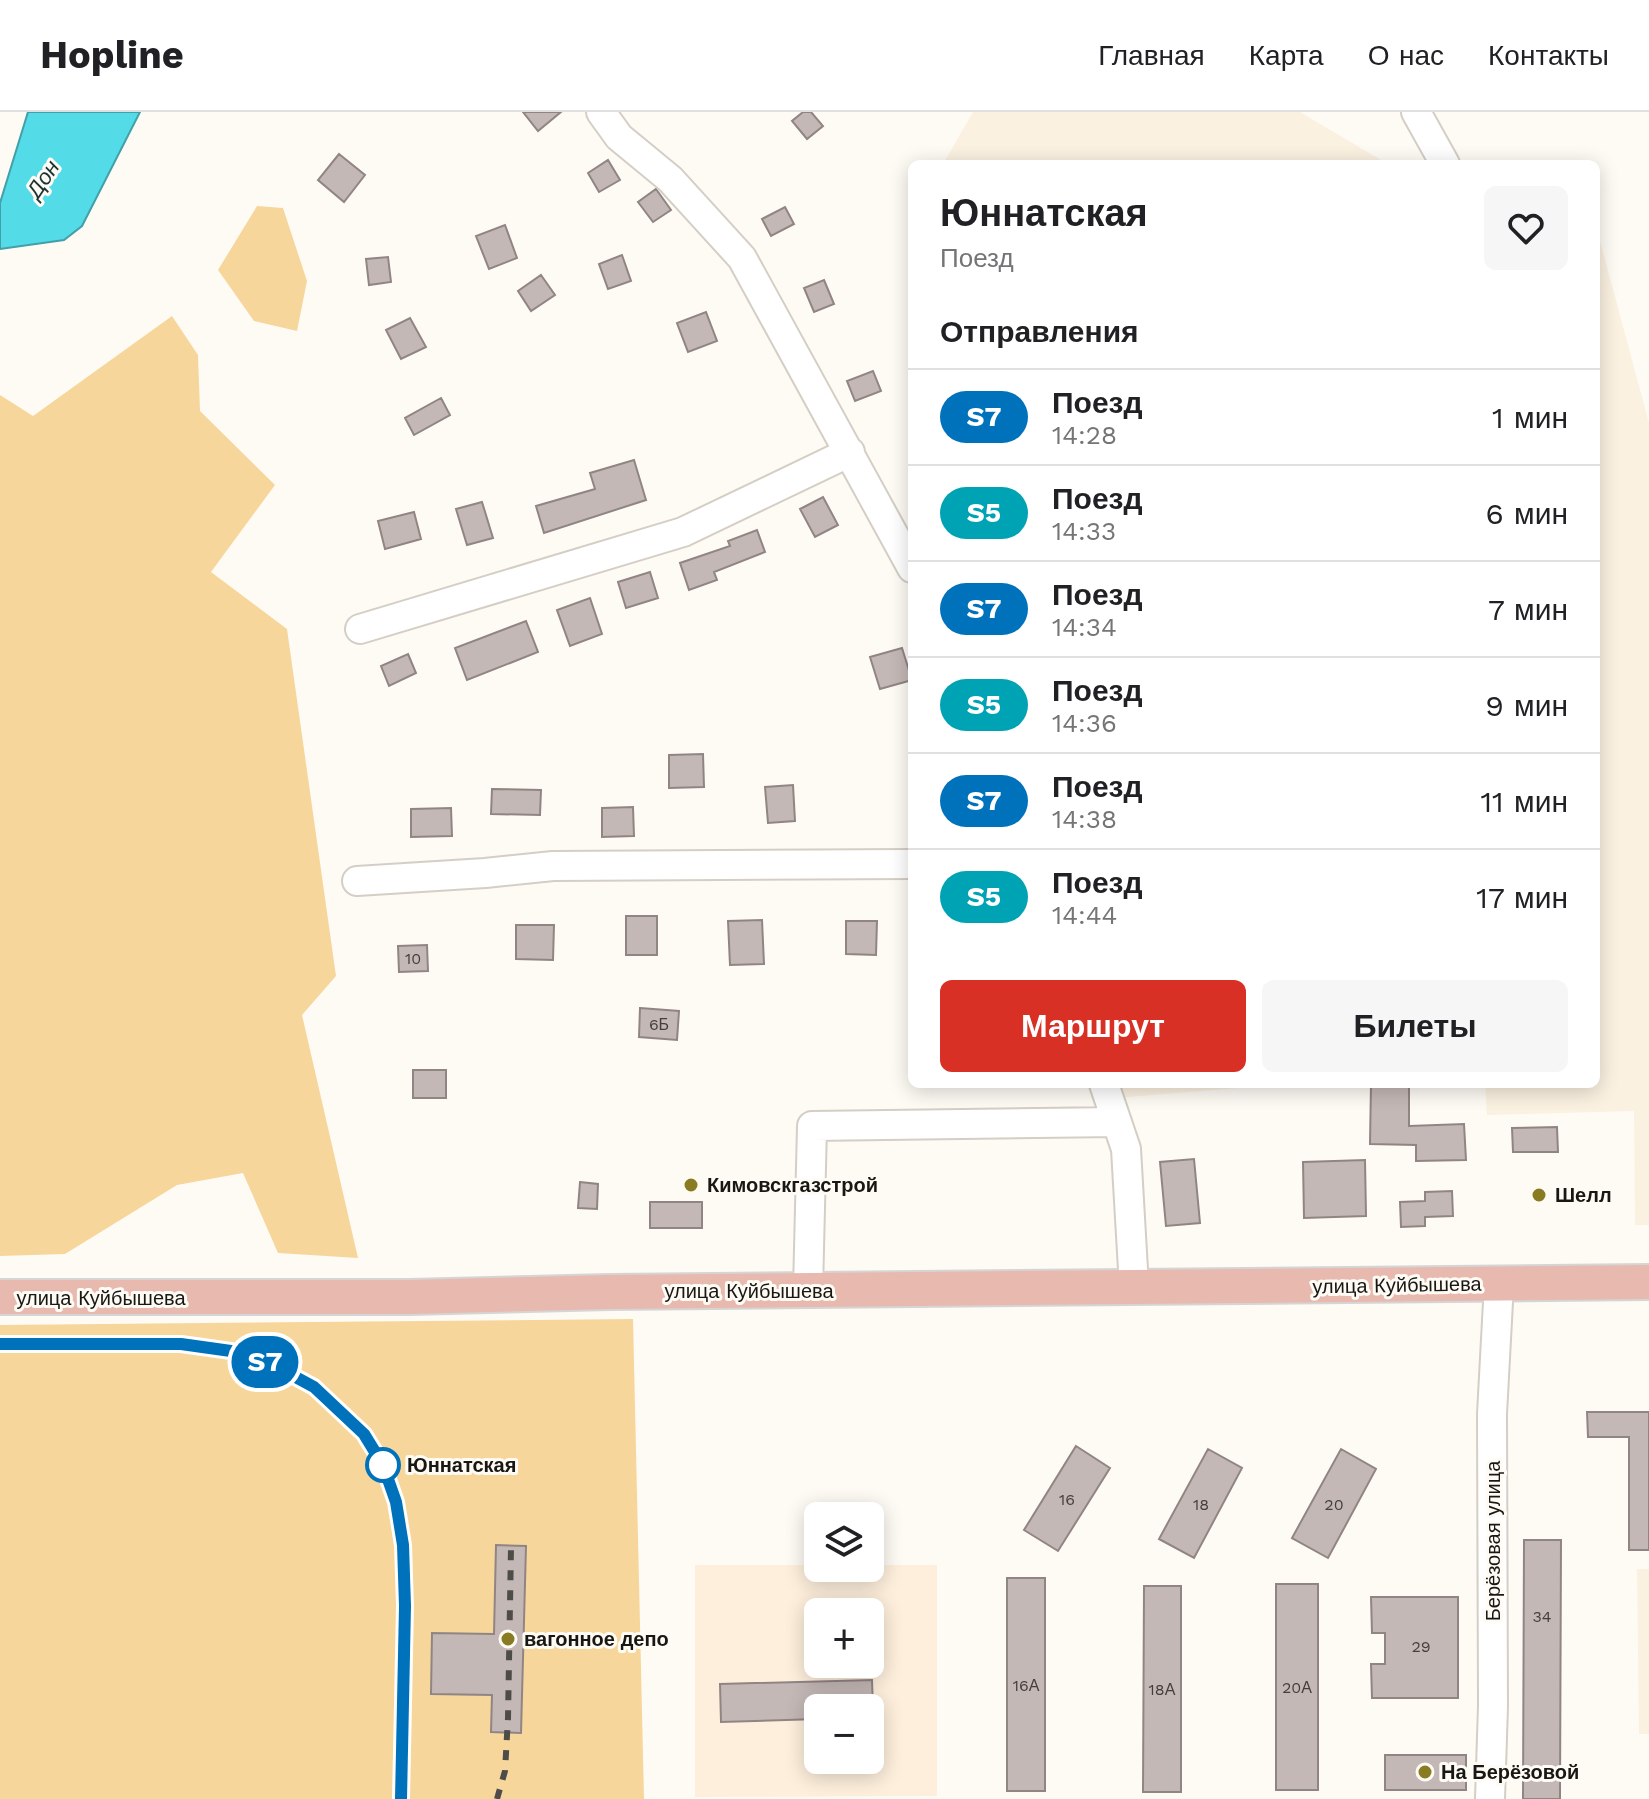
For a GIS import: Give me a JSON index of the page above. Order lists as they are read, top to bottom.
{
  "streets": {
    "main road": ["улица Куйбышева"],
    "street": ["Берёзовая улица"]
  },
  "crossings": [
    ["улица Куйбышева", "Берёзовая улица"]
  ],
  "water": ["Дон"],
  "places": [
    "Кимовскгазстрой",
    "Шелл",
    "Юннатская",
    "вагонное депо",
    "На Берёзовой"
  ],
  "house_numbers": [
    "10",
    "6Б",
    "16",
    "18",
    "20",
    "34",
    "29",
    "16А",
    "20А",
    "18А"
  ],
  "page": {
    "header": "Hopline",
    "nav": [
      "Главная",
      "Карта",
      "О нас",
      "Контакты"
    ],
    "on_map": "S7",
    "heading": [
      ["Юннатская", "Поезд"],
      "Отправления"
    ],
    "list": [
      {
        "mark": "S7",
        "name": "Поезд",
        "note": "14:28",
        "value": "1 мин"
      },
      {
        "mark": "S5",
        "name": "Поезд",
        "note": "14:33",
        "value": "6 мин"
      },
      {
        "mark": "S7",
        "name": "Поезд",
        "note": "14:34",
        "value": "7 мин"
      },
      {
        "mark": "S5",
        "name": "Поезд",
        "note": "14:36",
        "value": "9 мин"
      },
      {
        "mark": "S7",
        "name": "Поезд",
        "note": "14:38",
        "value": "11 мин"
      },
      {
        "mark": "S5",
        "name": "Поезд",
        "note": "14:44",
        "value": "17 мин"
      }
    ],
    "buttons": ["Маршрут", "Билеты"],
    "map_buttons": ["+", "−"]
  }
}
